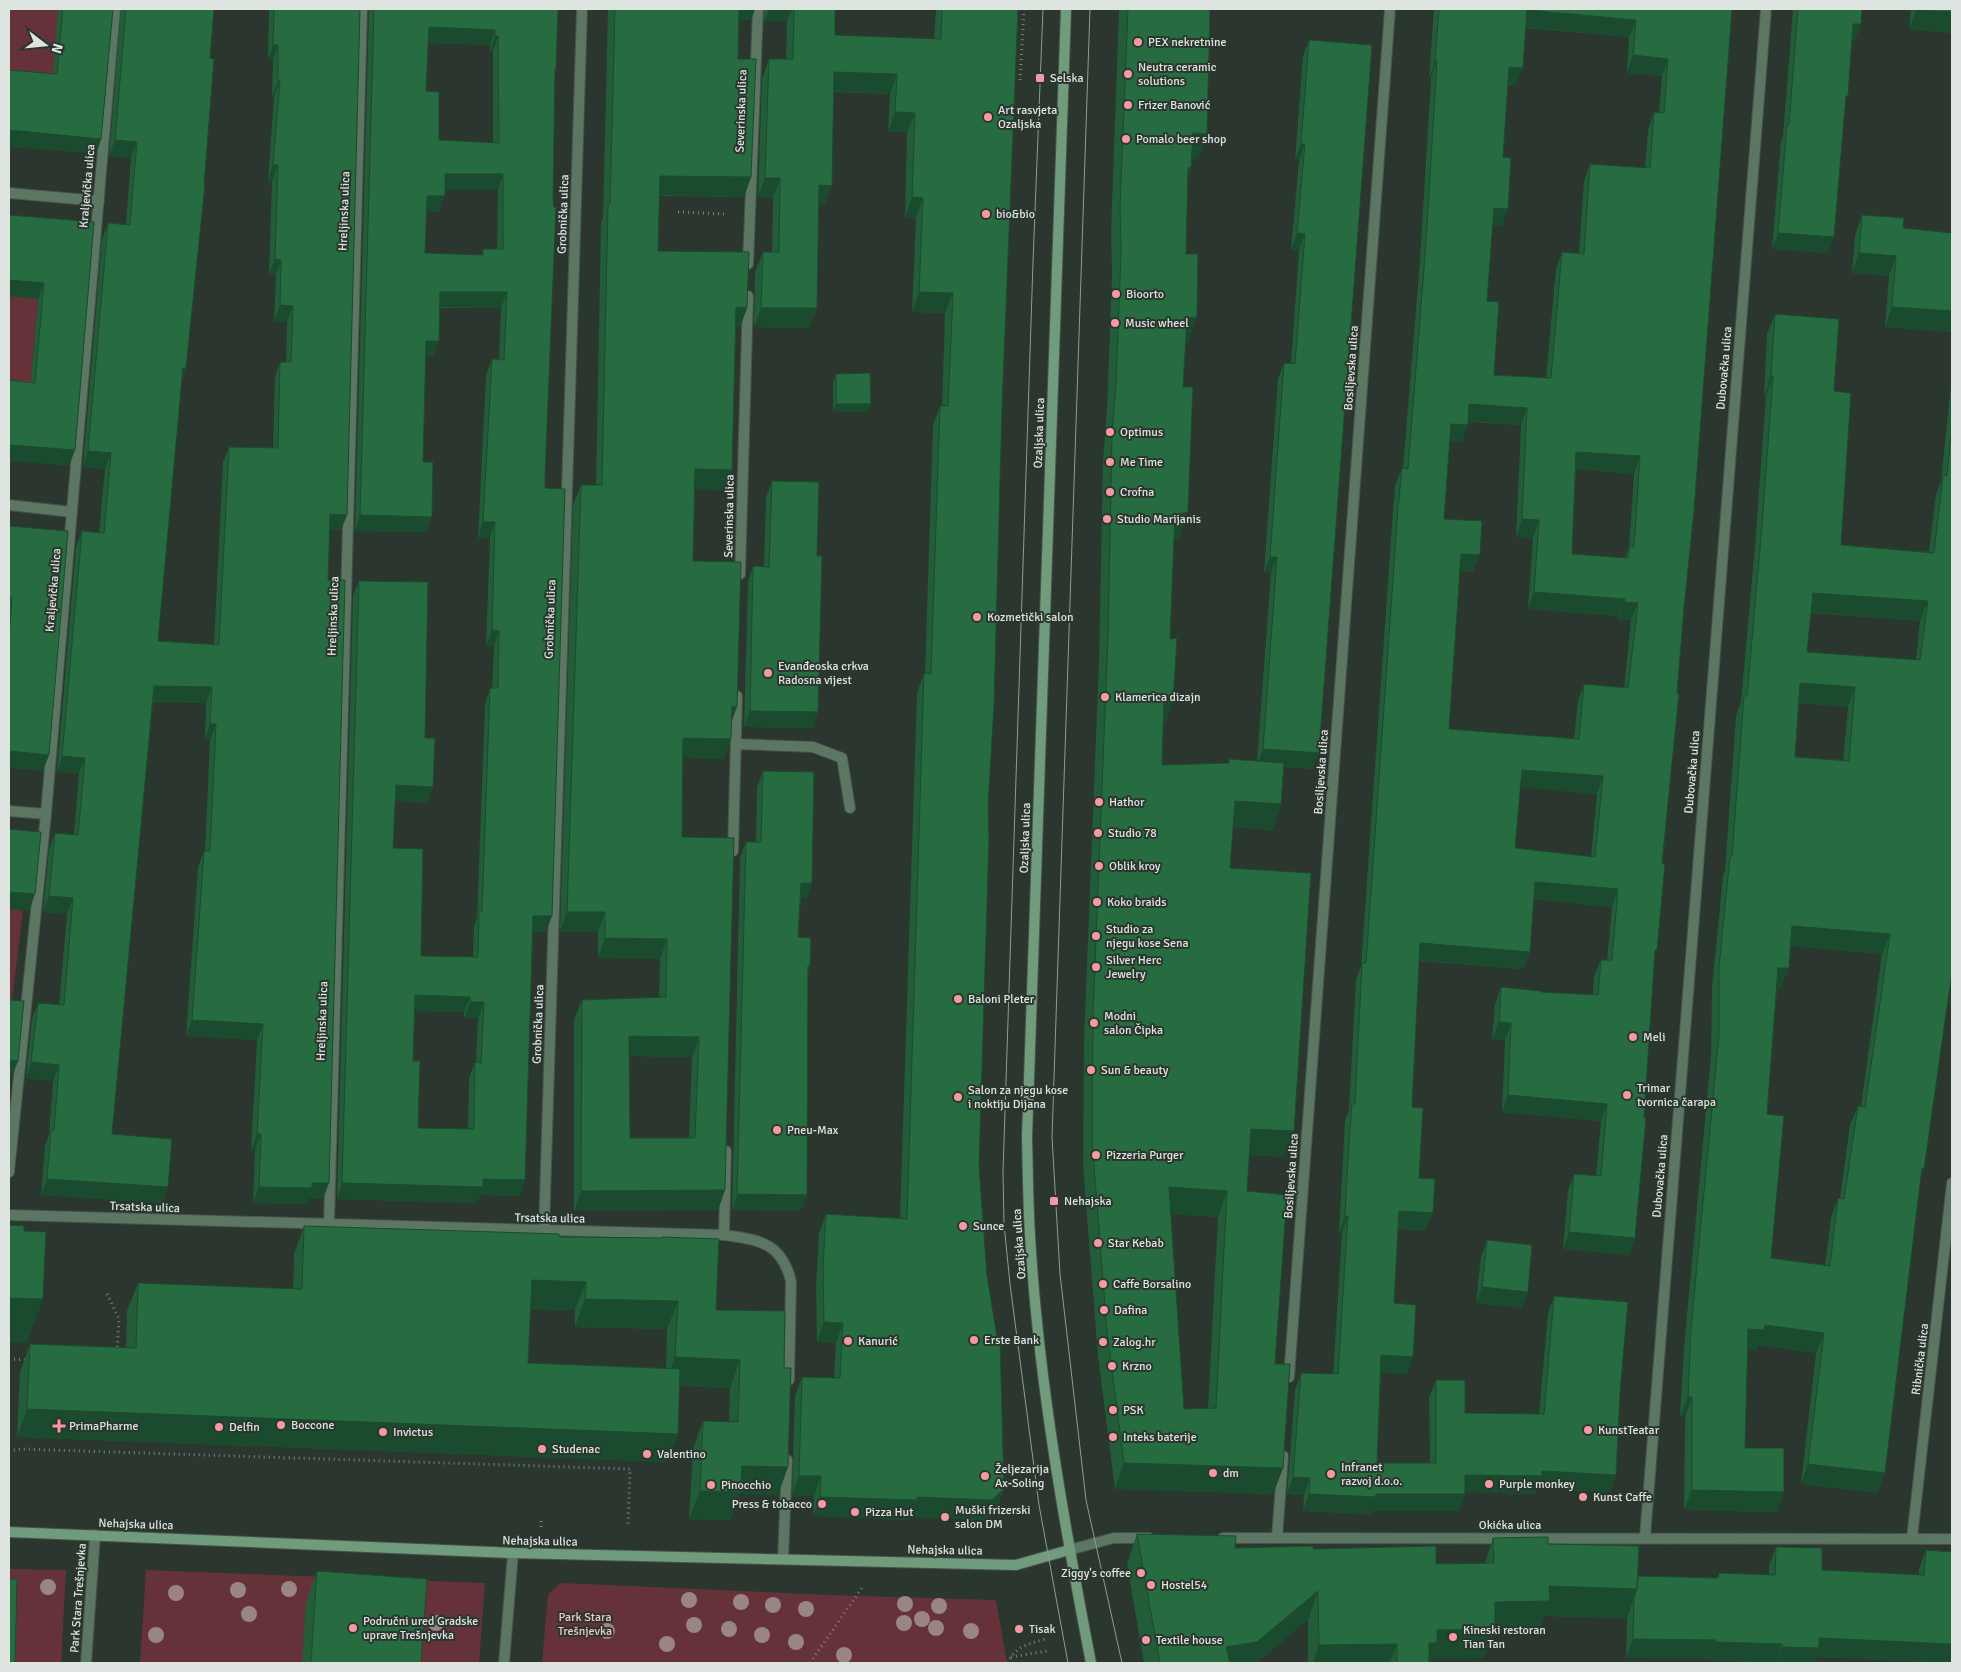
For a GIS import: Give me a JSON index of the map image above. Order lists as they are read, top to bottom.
{
  "streets": {
    "main road": ["Ozaljska ulica", "Nehajska ulica"],
    "street": [
      "Severinska ulica",
      "Kraljevička ulica",
      "Hreljinska ulica",
      "Grobnička ulica",
      "Bosiljevska ulica",
      "Dubovačka ulica",
      "Trsatska ulica",
      "Ribnička ulica",
      "Okićka ulica",
      "Park Stara Trešnjevka"
    ]
  },
  "crossings": [
    ["Hreljinska ulica", "Trsatska ulica"],
    ["Grobnička ulica", "Trsatska ulica"],
    ["Dubovačka ulica", "Okićka ulica"],
    ["Ozaljska ulica", "Nehajska ulica"],
    ["Ribnička ulica", "Okićka ulica"],
    ["Nehajska ulica", "Park Stara Trešnjevka"]
  ],
  "parks": ["Park Stara Trešnjevka"],
  "places": {
    "other": [
      "PEX nekretnine",
      "Neutra ceramic solutions",
      "Frizer Banović",
      "Art rasvjeta Ozaljska",
      "Pomalo beer shop",
      "bio&bio",
      "Bioorto",
      "Music wheel",
      "Optimus",
      "Me Time",
      "Crofna",
      "Studio Marijanis",
      "Kozmetički salon",
      "Evanđeoska crkva Radosna vijest",
      "Klamerica dizajn",
      "Hathor",
      "Studio 78",
      "Oblik kroy",
      "Koko braids",
      "Studio za njegu kose Sena",
      "Silver Herc Jewelry",
      "Baloni Pleter",
      "Modni salon Čipka",
      "Meli",
      "Sun & beauty",
      "Trimar tvornica čarapa",
      "Salon za njegu kose i noktiju Dijana",
      "Pneu-Max",
      "Pizzeria Purger",
      "Sunce",
      "Star Kebab",
      "Caffe Borsalino",
      "Dafina",
      "Erste Bank",
      "Kanurić",
      "Zalog.hr",
      "Krzno",
      "PSK",
      "Boccone",
      "Delfin",
      "KunstTeatar",
      "Invictus",
      "Inteks baterije",
      "Studenac",
      "Valentino",
      "dm",
      "Infranet razvoj d.o.o.",
      "Željezarija Ax-Soling",
      "Purple monkey",
      "Pinocchio",
      "Kunst Caffe",
      "Press & tobacco",
      "Pizza Hut",
      "Muški frizerski salon DM",
      "Ziggy's coffee",
      "Hostel54",
      "Područni ured Gradske uprave Trešnjevka",
      "Tisak",
      "Kineski restoran Tian Tan",
      "Textile house"
    ],
    "transit": ["Selska", "Nehajska"],
    "health": ["PrimaPharme"]
  },
  "north": "right"
}
